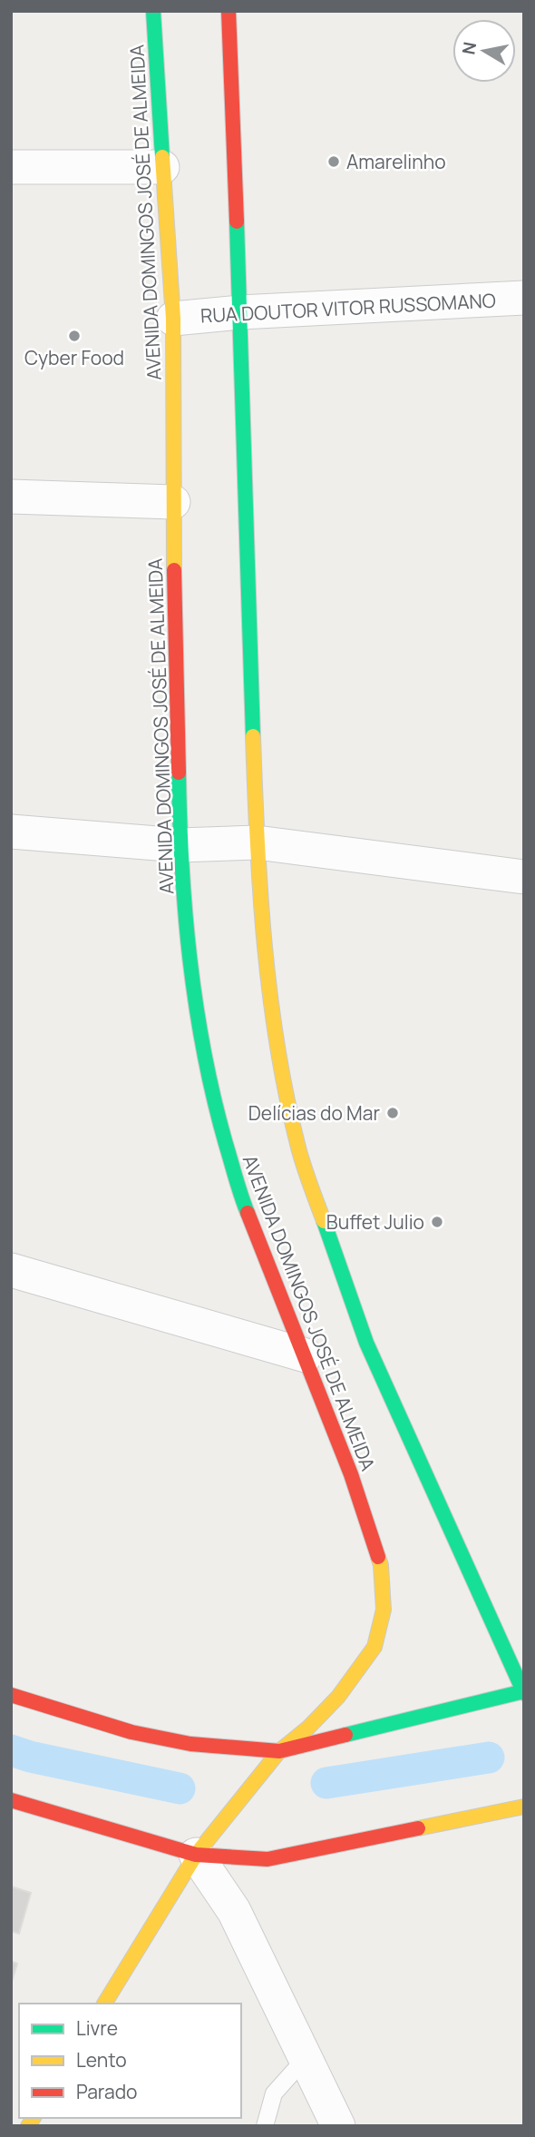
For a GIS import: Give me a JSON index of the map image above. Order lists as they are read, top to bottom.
{
  "streets": {
    "main road": ["AVENIDA DOMINGOS JOSÉ DE ALMEIDA"],
    "street": ["RUA DOUTOR VITOR RUSSOMANO"]
  },
  "crossings": [
    ["AVENIDA DOMINGOS JOSÉ DE ALMEIDA", "RUA DOUTOR VITOR RUSSOMANO"]
  ],
  "places": [
    "Amarelinho",
    "Cyber Food",
    "Delícias do Mar",
    "Buffet Julio"
  ],
  "legend": ["Livre", "Lento", "Parado"],
  "north": "left"
}
